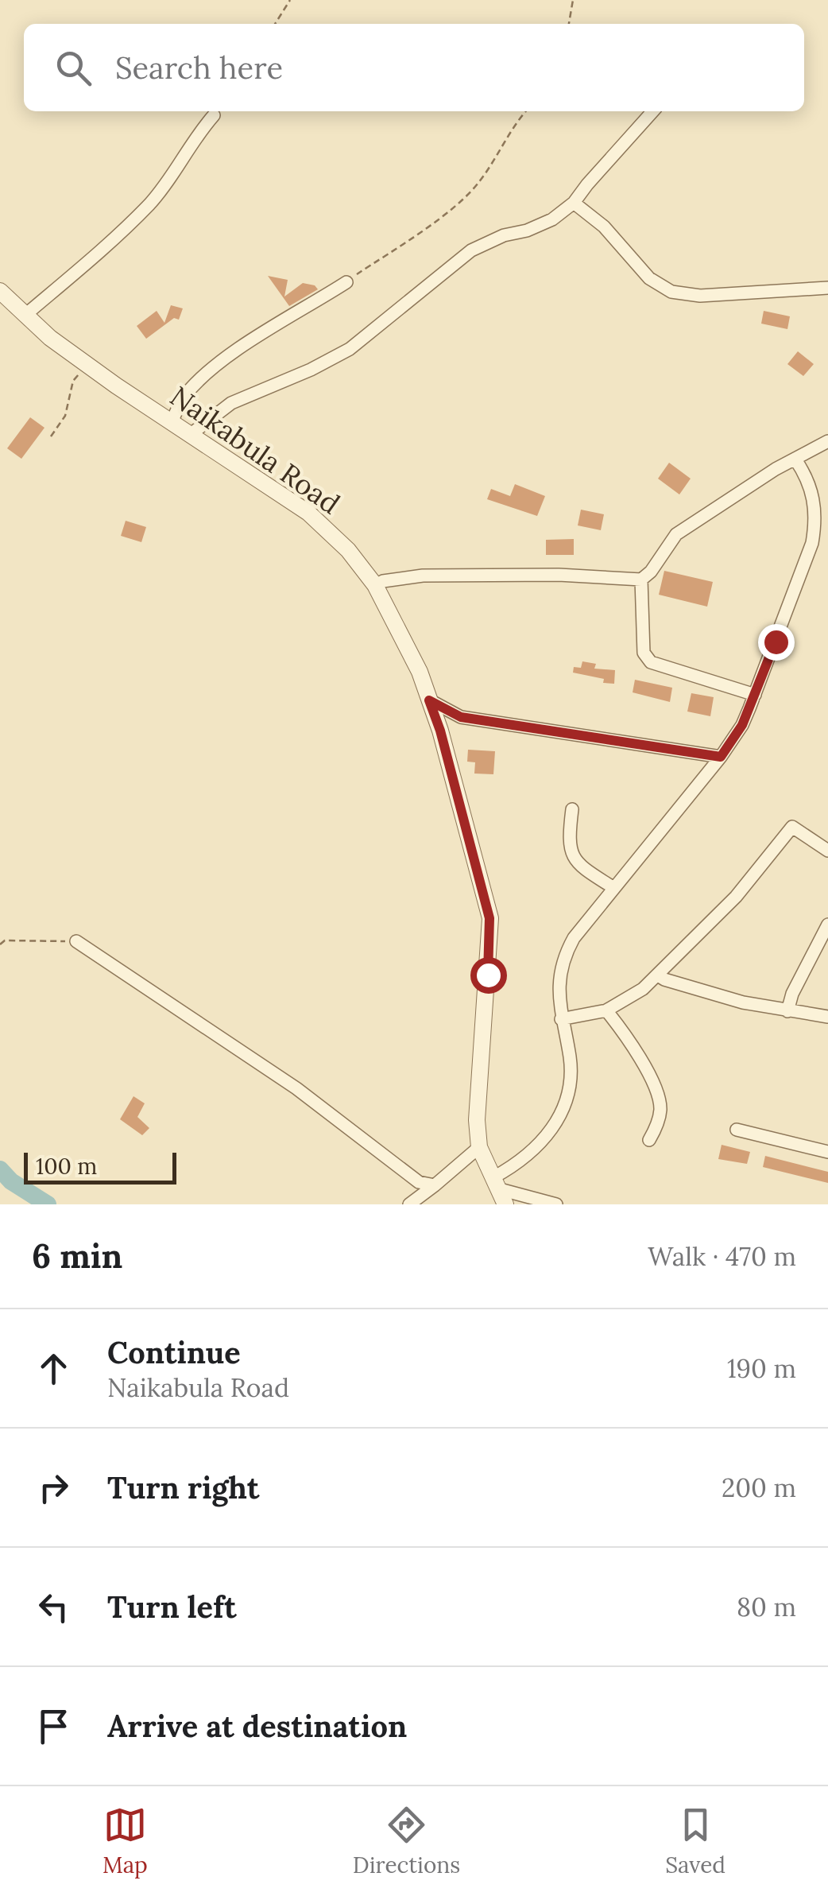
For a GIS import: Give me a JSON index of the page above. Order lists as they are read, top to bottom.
{
  "streets": {
    "street": ["Naikabula Road"]
  },
  "scale_bar": "100 m",
  "page": {
    "search": "Search here",
    "scale": "100 m",
    "heading": ["6 min", "Walk · 470 m"],
    "list": [
      ["Continue", "Naikabula Road", "190 m"],
      ["Turn right", "200 m"],
      ["Turn left", "80 m"],
      "Arrive at destination"
    ],
    "nav": ["Map", "Directions", "Saved"]
  }
}
